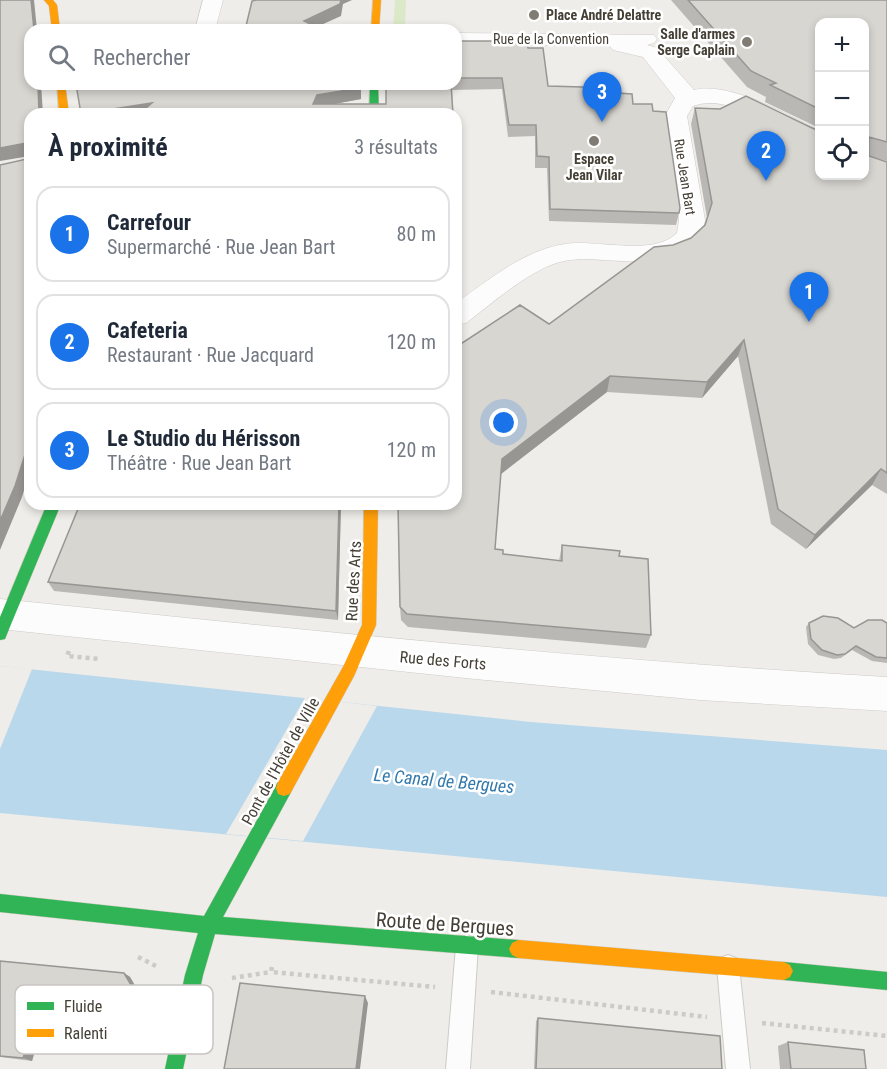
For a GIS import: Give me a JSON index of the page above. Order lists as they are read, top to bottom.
{
  "streets": {
    "street": [
      "Rue de la Convention",
      "Rue Jean Bart",
      "Rue des Arts",
      "Rue des Forts",
      "Pont de l'Hôtel de Ville",
      "Route de Bergues"
    ]
  },
  "crossings": [
    ["Rue des Arts", "Rue des Forts"],
    ["Rue des Arts", "Pont de l'Hôtel de Ville"],
    ["Pont de l'Hôtel de Ville", "Route de Bergues"]
  ],
  "water": ["Le Canal de Bergues"],
  "places": ["Place André Delattre", "Salle d'armes Serge Caplain", "Espace Jean Vilar"],
  "legend": ["Fluide", "Ralenti"],
  "page": {
    "map_buttons": ["+", "−"],
    "search": "Rechercher",
    "pins": ["3", "2", "1"],
    "heading": ["À proximité", "3 résultats"],
    "list": [
      {
        "mark": "1",
        "name": "Carrefour",
        "note": "Supermarché · Rue Jean Bart",
        "value": "80 m"
      },
      {
        "mark": "2",
        "name": "Cafeteria",
        "note": "Restaurant · Rue Jacquard",
        "value": "120 m"
      },
      {
        "mark": "3",
        "name": "Le Studio du Hérisson",
        "note": "Théâtre · Rue Jean Bart",
        "value": "120 m"
      }
    ]
  }
}
